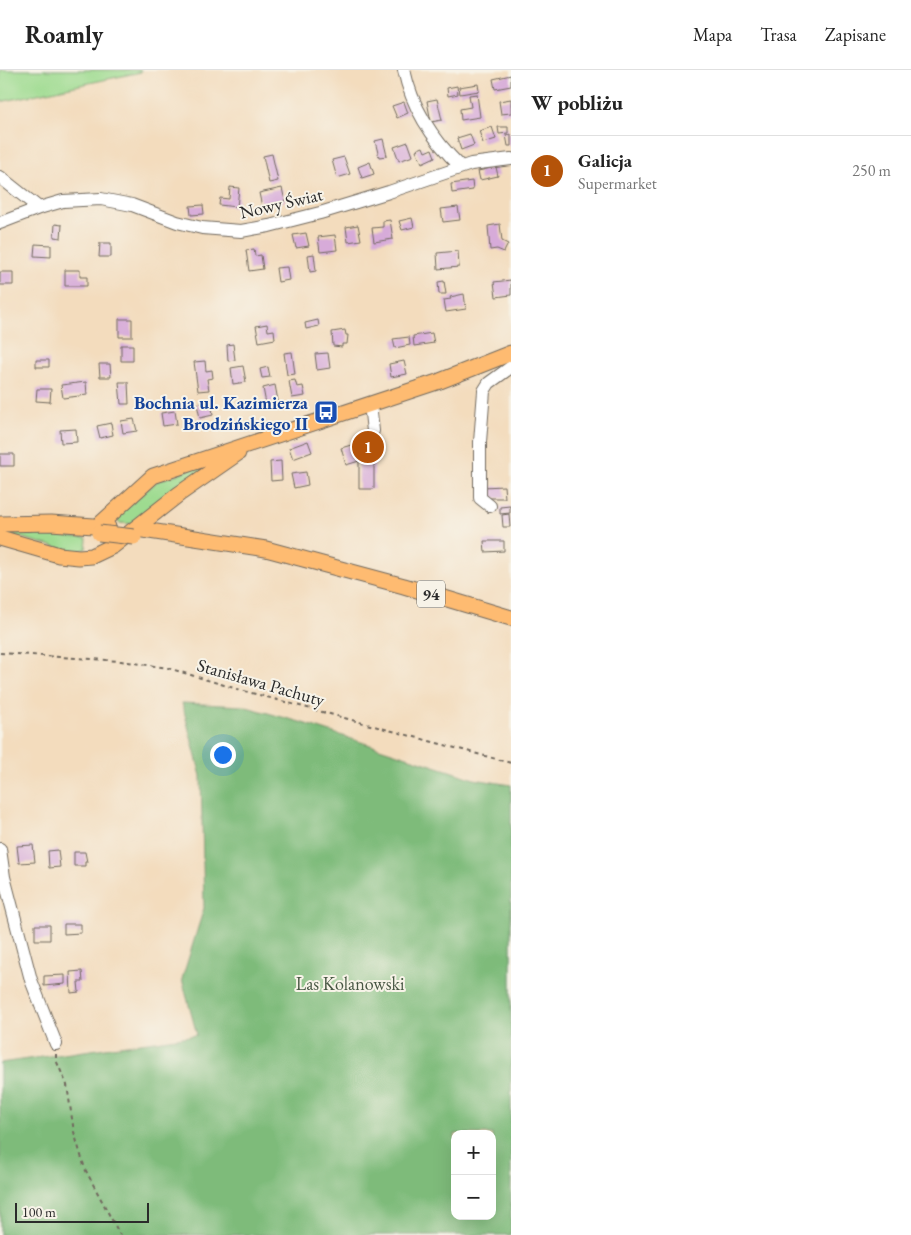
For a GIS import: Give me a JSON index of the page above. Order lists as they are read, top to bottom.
{
  "streets": {
    "main road": ["94"],
    "street": ["Nowy Świat"],
    "path": ["Stanisława Pachuty"]
  },
  "parks": ["Las Kolanowski"],
  "places": {
    "bus stop": ["Bochnia ul. Kazimierza Brodzińskiego II"]
  },
  "scale_bar": "100 m",
  "page": {
    "header": "Roamly",
    "nav": ["Mapa", "Trasa", "Zapisane"],
    "heading": "W pobliżu",
    "list": [
      {
        "mark": "1",
        "name": "Galicja",
        "note": "Supermarket",
        "value": "250 m"
      }
    ],
    "pins": "1",
    "map_buttons": ["+", "−"],
    "scale": "100 m"
  }
}
